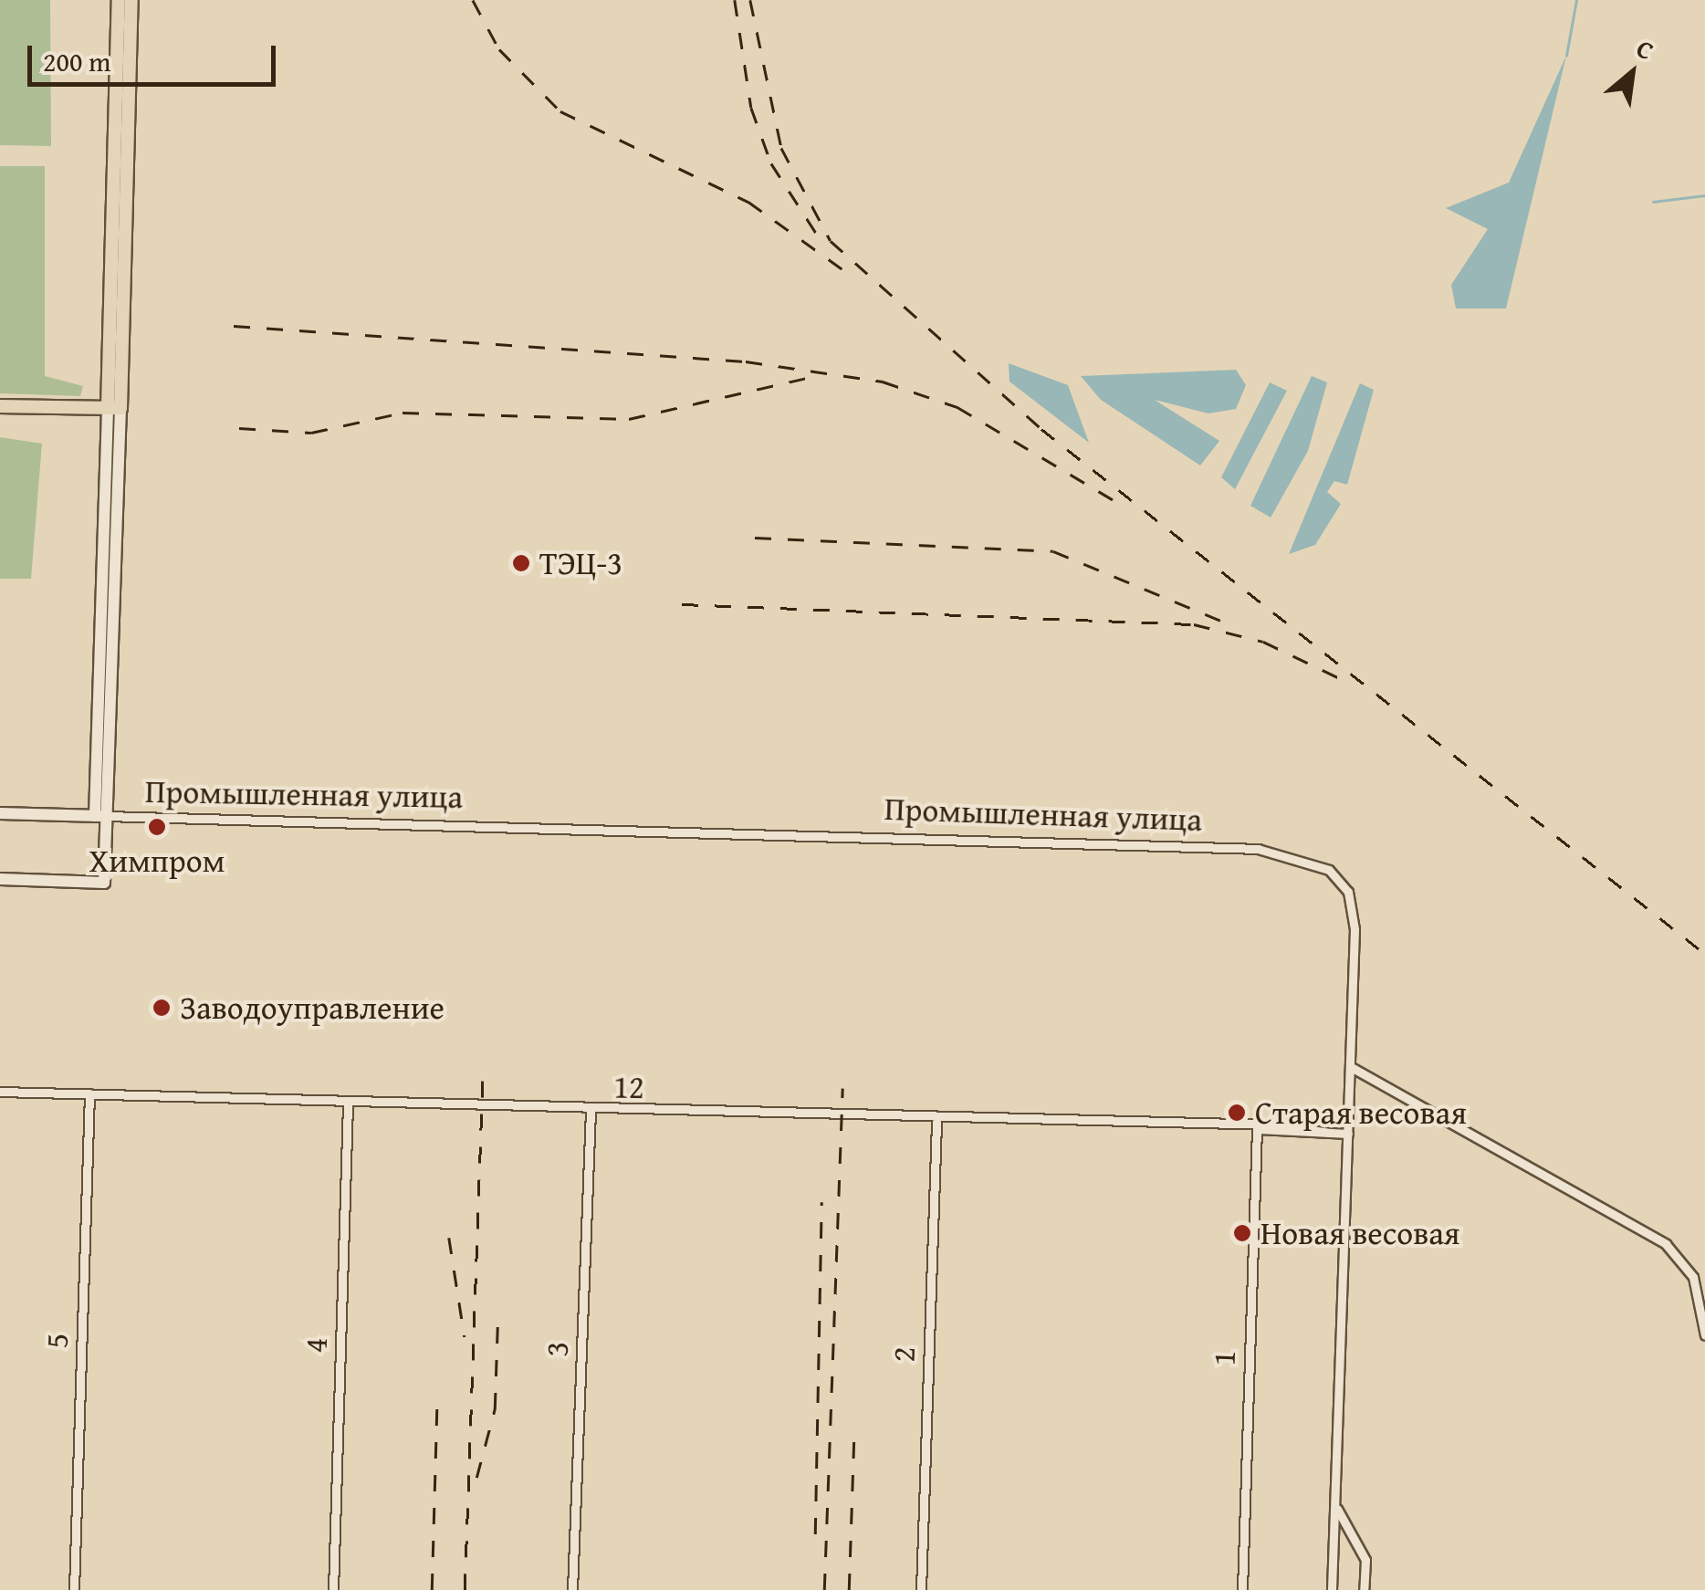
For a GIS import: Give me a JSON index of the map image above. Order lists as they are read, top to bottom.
{
  "streets": {
    "main road": ["Промышленная улица"],
    "street": [
      "12",
      "5",
      "4",
      "3",
      "2",
      "1"
    ]
  },
  "crossings": [
    ["Промышленная улица", "12"],
    ["12", "5"],
    ["12", "4"],
    ["12", "3"],
    ["12", "2"],
    ["12", "1"]
  ],
  "places": [
    "ТЭЦ-3",
    "Химпром",
    "Заводоуправление",
    "Старая весовая",
    "Новая весовая"
  ],
  "scale_bar": "200 m",
  "north": "top right"
}
